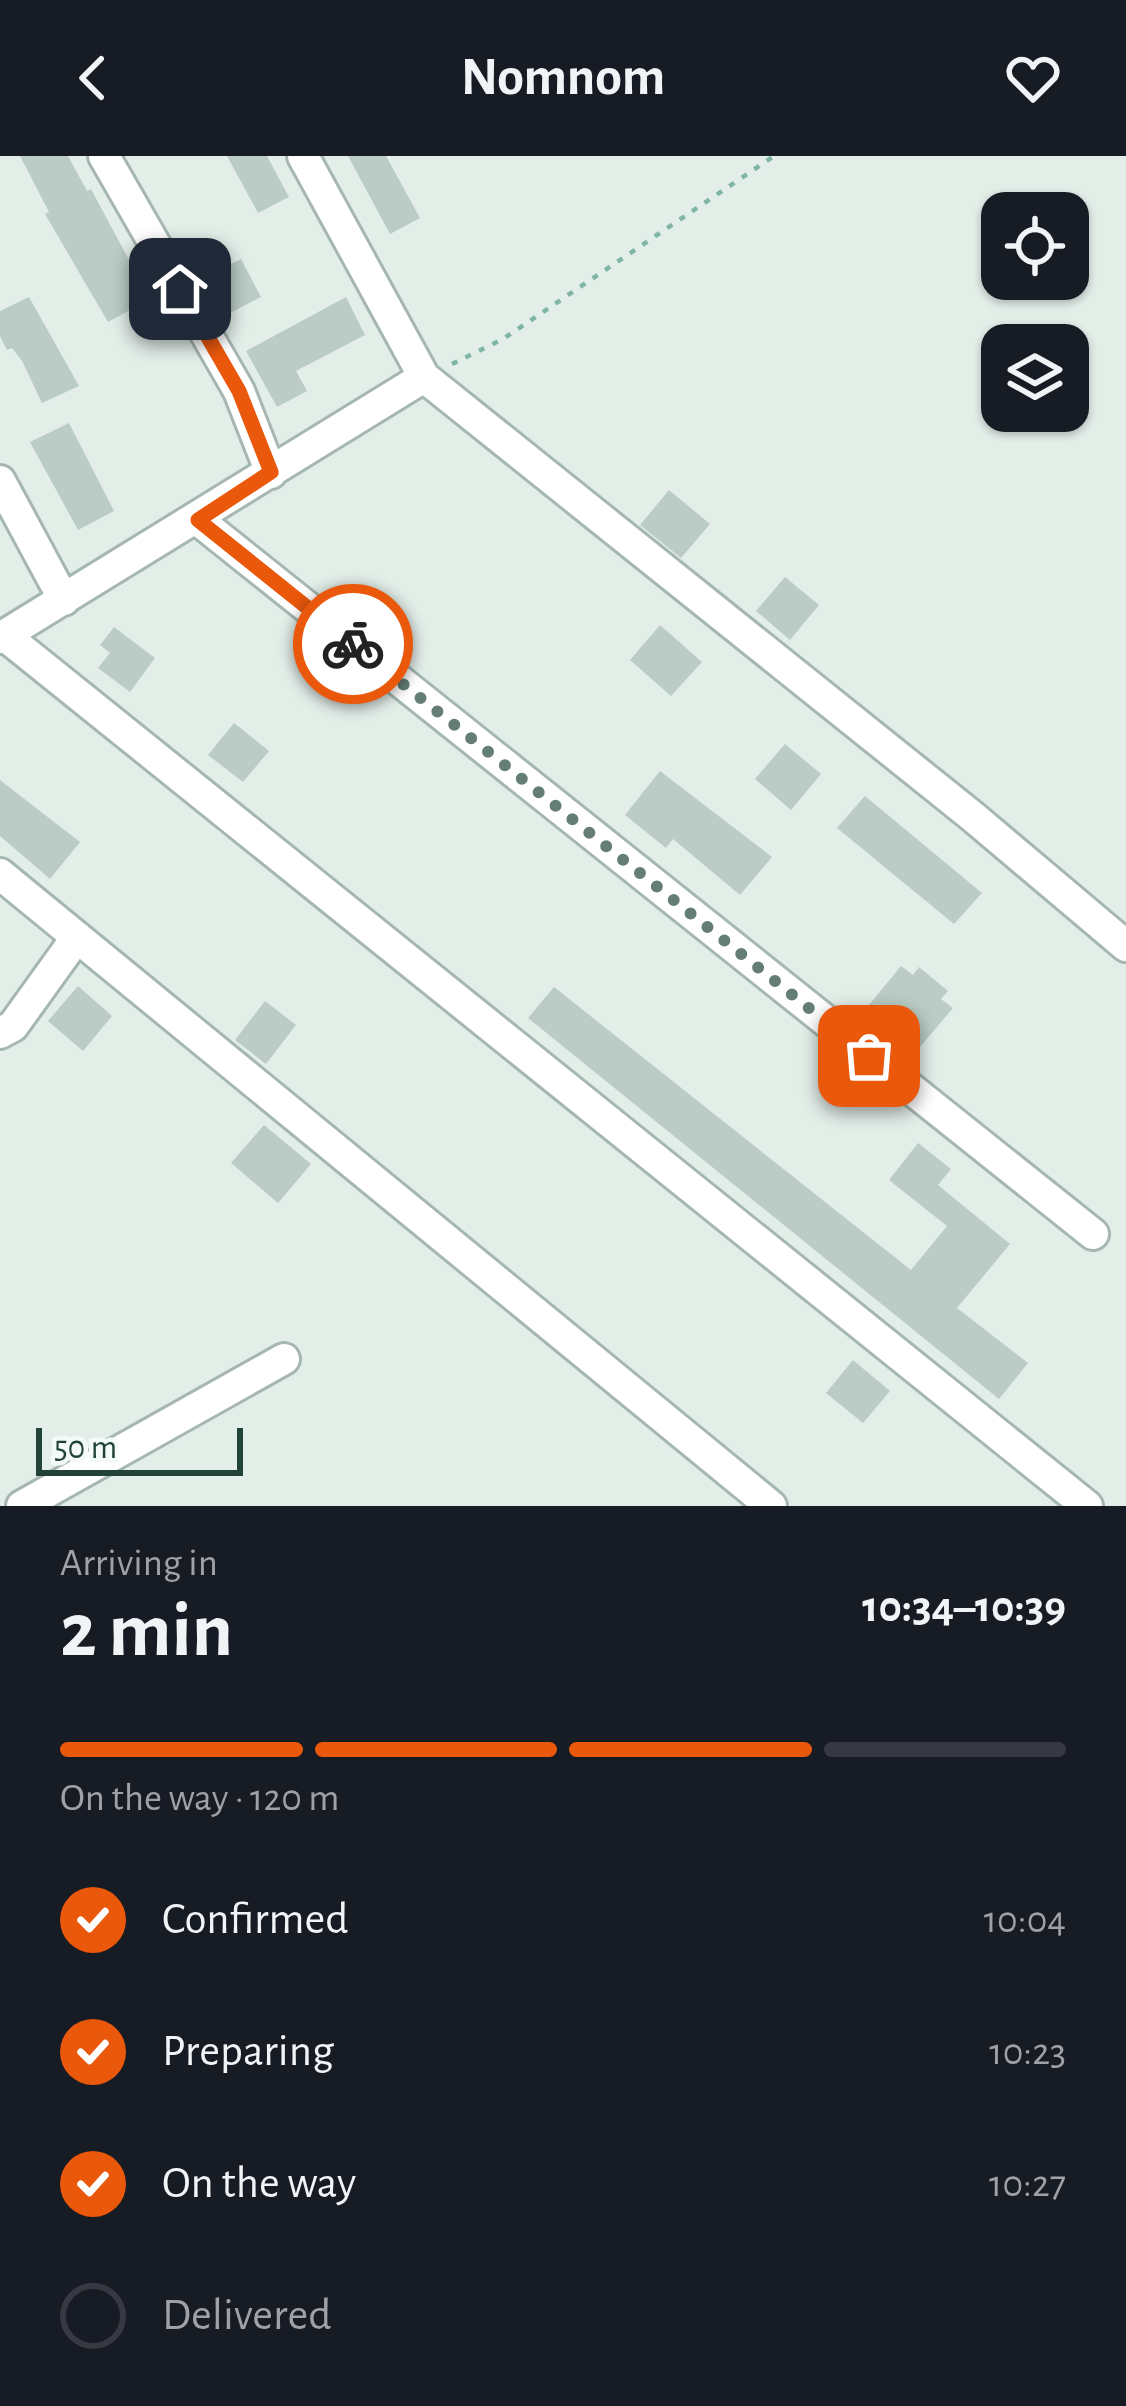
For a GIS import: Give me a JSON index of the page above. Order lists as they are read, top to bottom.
{
  "scale_bar": "50 m",
  "page": {
    "header": "Nomnom",
    "scale": "50 m",
    "heading": ["2 min", "Arriving in", "10:34–10:39"],
    "bar": "On the way · 120 m",
    "list": [
      ["Confirmed", "10:04"],
      ["Preparing", "10:23"],
      ["On the way", "10:27"],
      "Delivered"
    ]
  }
}
